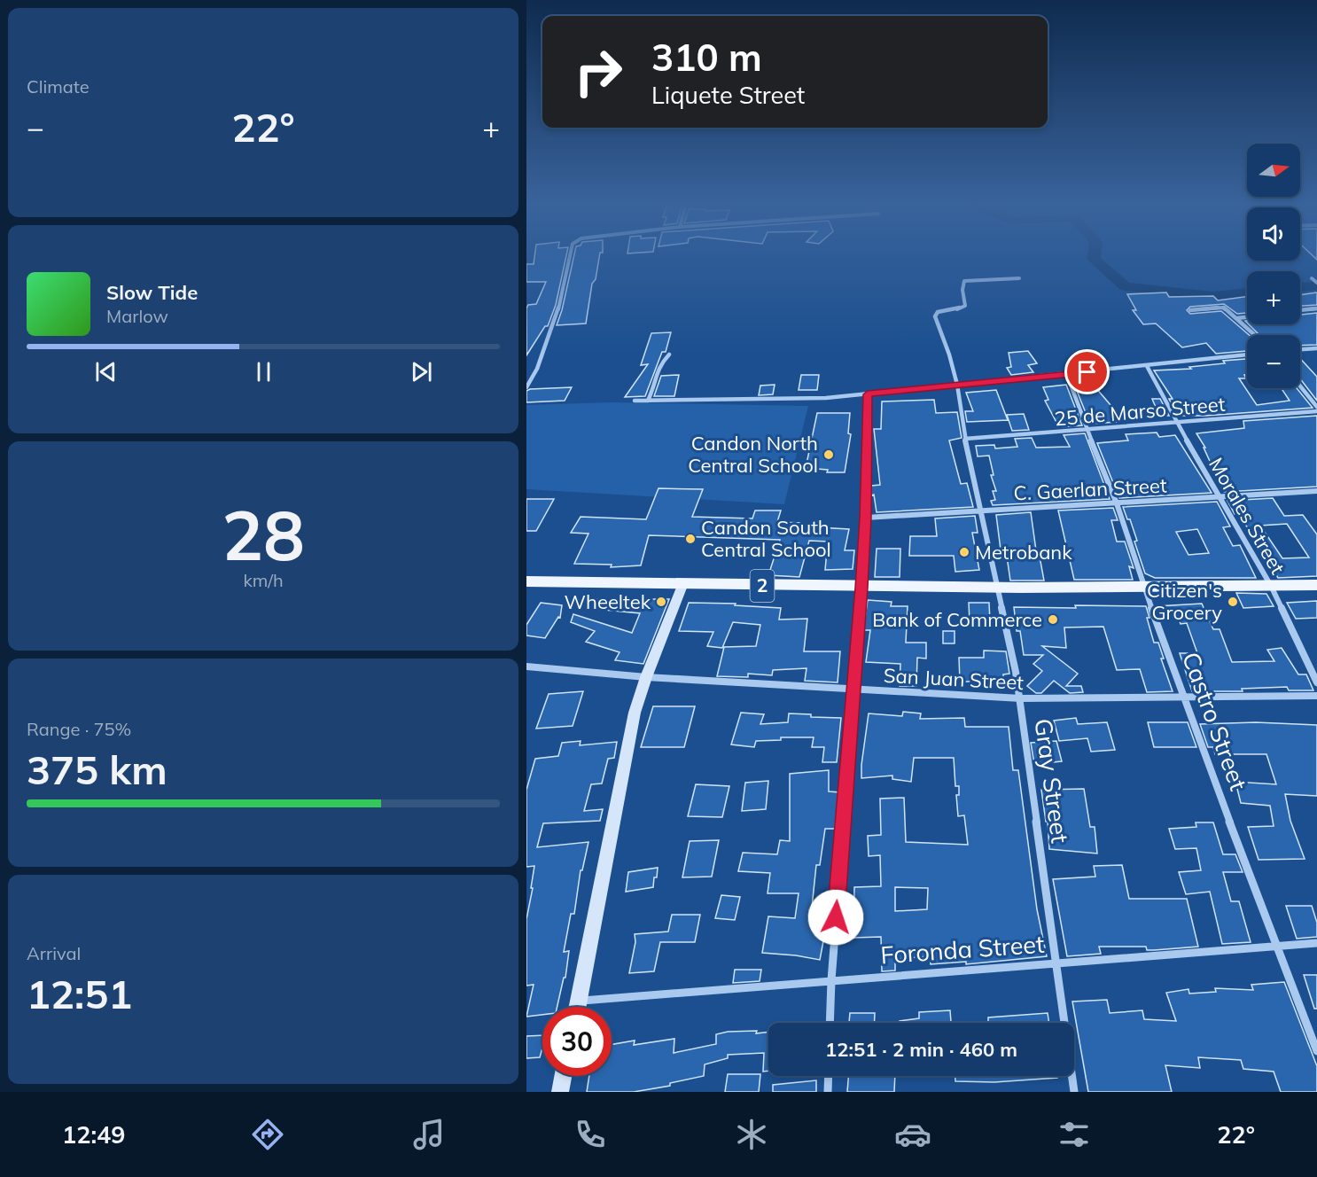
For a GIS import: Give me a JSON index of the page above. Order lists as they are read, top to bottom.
{
  "streets": {
    "main road": ["2"],
    "street": [
      "25 de Marso Street",
      "C. Gaerlan Street",
      "Morales Street",
      "San Juan Street",
      "Castro Street",
      "Gray Street",
      "Foronda Street"
    ]
  },
  "crossings": [
    ["25 de Marso Street", "Morales Street"],
    ["25 de Marso Street", "Castro Street"],
    ["25 de Marso Street", "Gray Street"],
    ["C. Gaerlan Street", "Morales Street"],
    ["C. Gaerlan Street", "Castro Street"],
    ["C. Gaerlan Street", "Gray Street"],
    ["Morales Street", "2"],
    ["2", "Castro Street"],
    ["2", "Gray Street"],
    ["San Juan Street", "Castro Street"],
    ["San Juan Street", "Gray Street"],
    ["Castro Street", "Foronda Street"],
    ["Gray Street", "Foronda Street"]
  ],
  "places": [
    "Candon North Central School",
    "Candon South Central School",
    "Metrobank",
    "Wheeltek",
    "Citizen's Grocery",
    "Bank of Commerce"
  ],
  "north": "right",
  "page": {
    "tile": [
      "Climate",
      ["28", "km/h"],
      ["Range · 75%", "375 km"],
      ["Arrival", "12:51"]
    ],
    "turn": ["310 m", "Liquete Street"],
    "heat": ["−", "22°", "+"],
    "map_buttons": ["+", "−"],
    "song": ["Slow Tide", "Marlow"],
    "limit": "30",
    "trip": "12:51 · 2 min · 460 m",
    "tabs": ["12:49", "22°"]
  }
}
